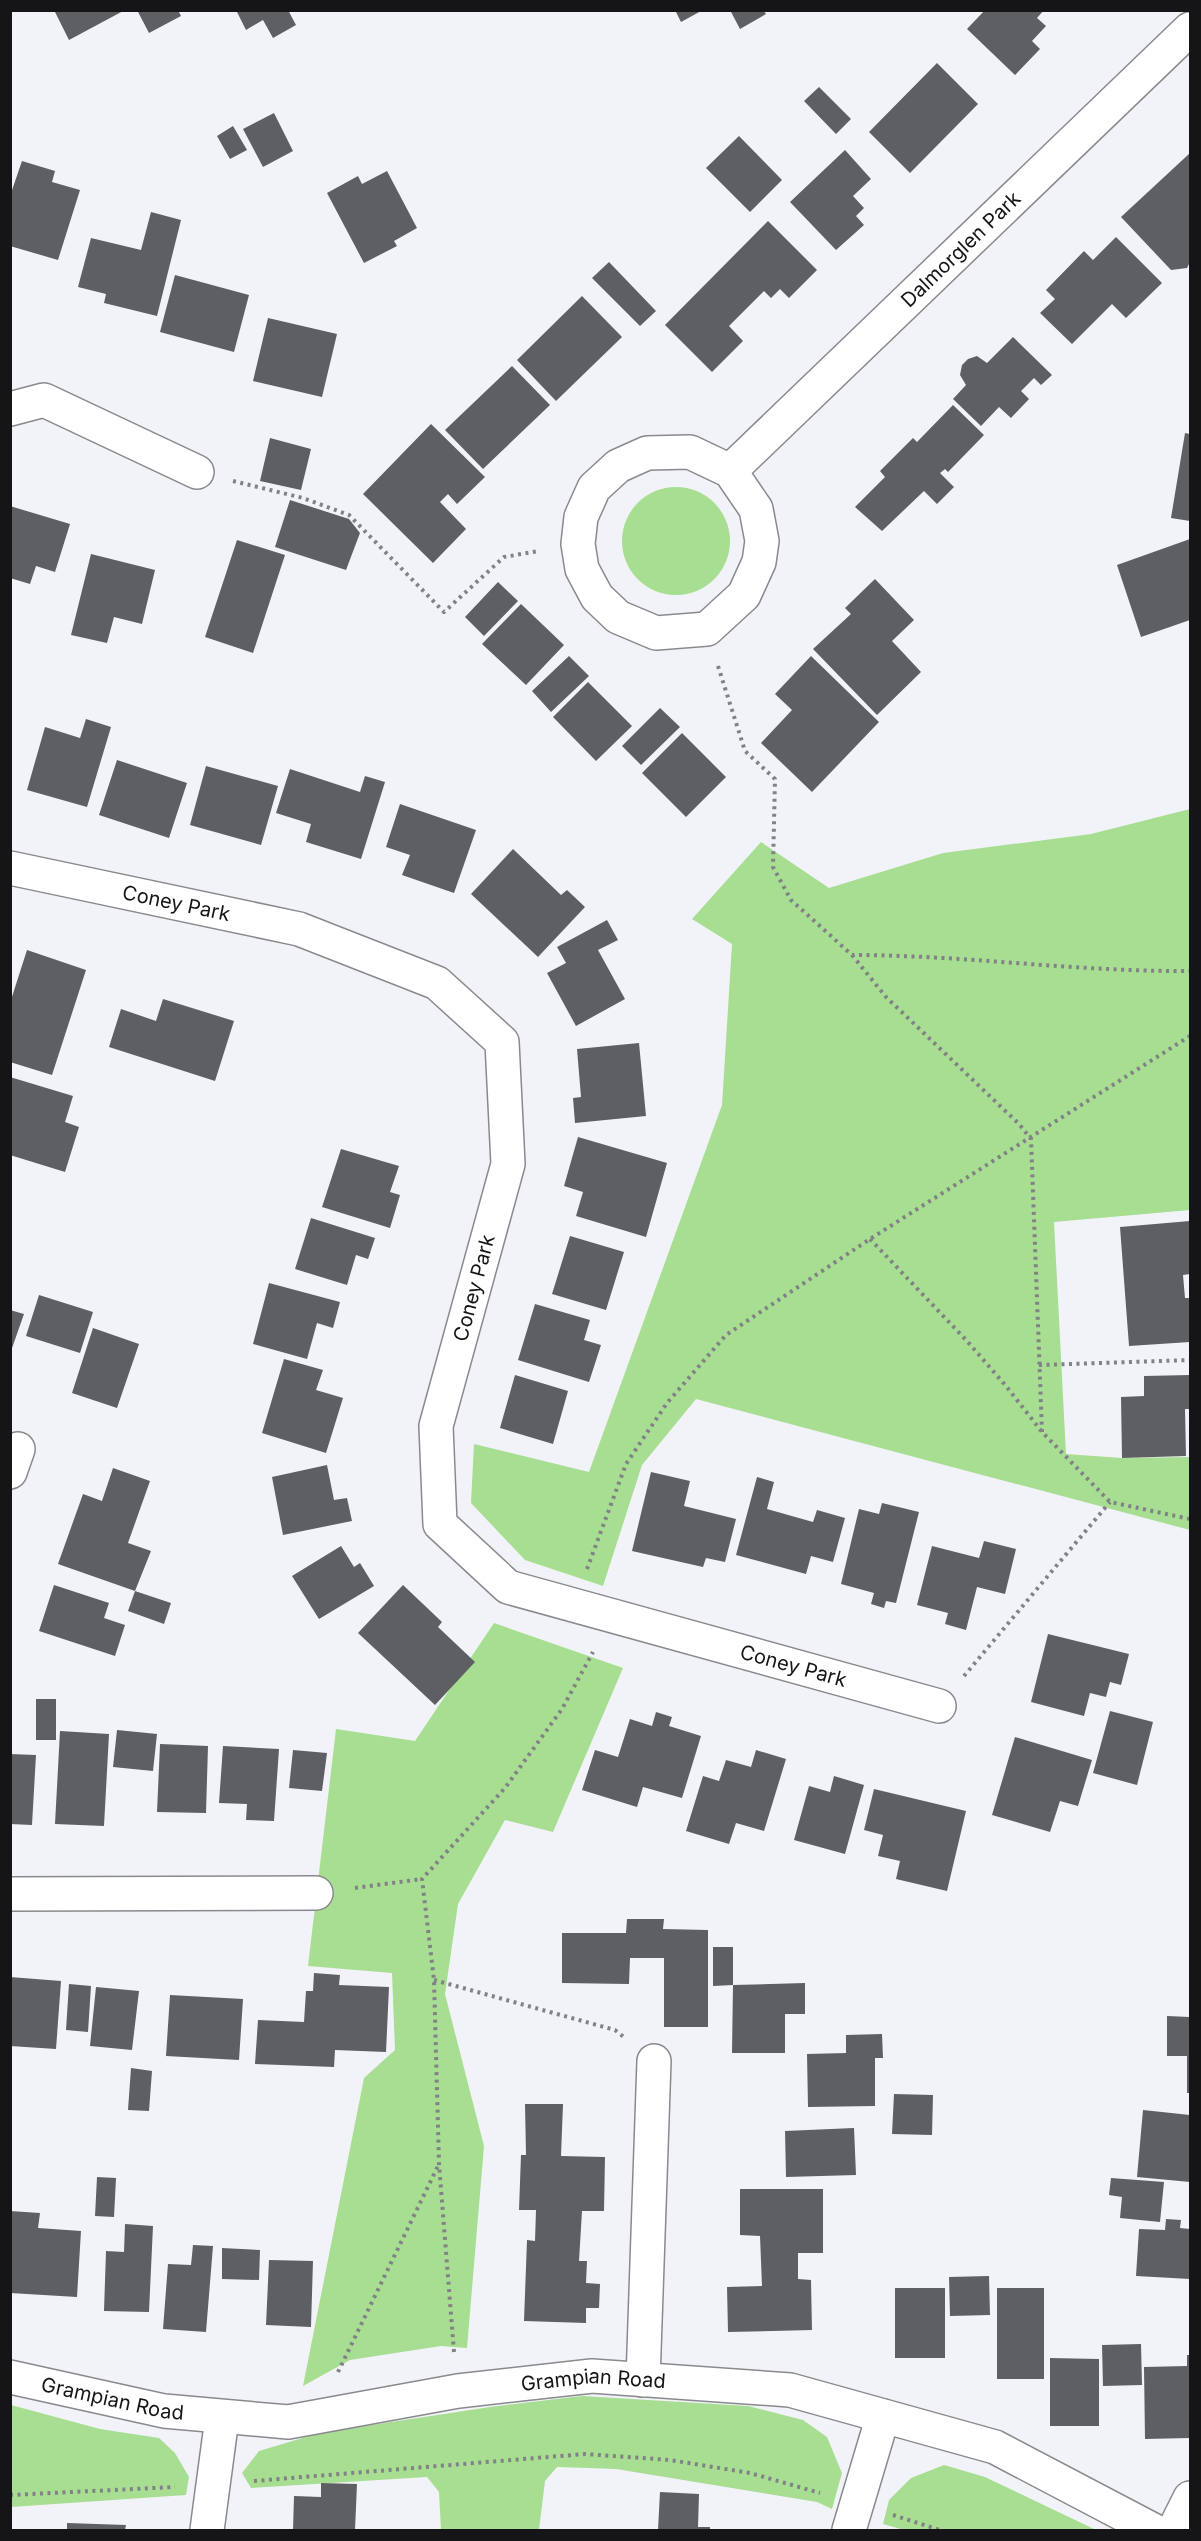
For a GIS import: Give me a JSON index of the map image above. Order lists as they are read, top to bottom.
{
  "streets": {
    "street": ["Dalmorglen Park", "Coney Park", "Grampian Road"]
  }
}
